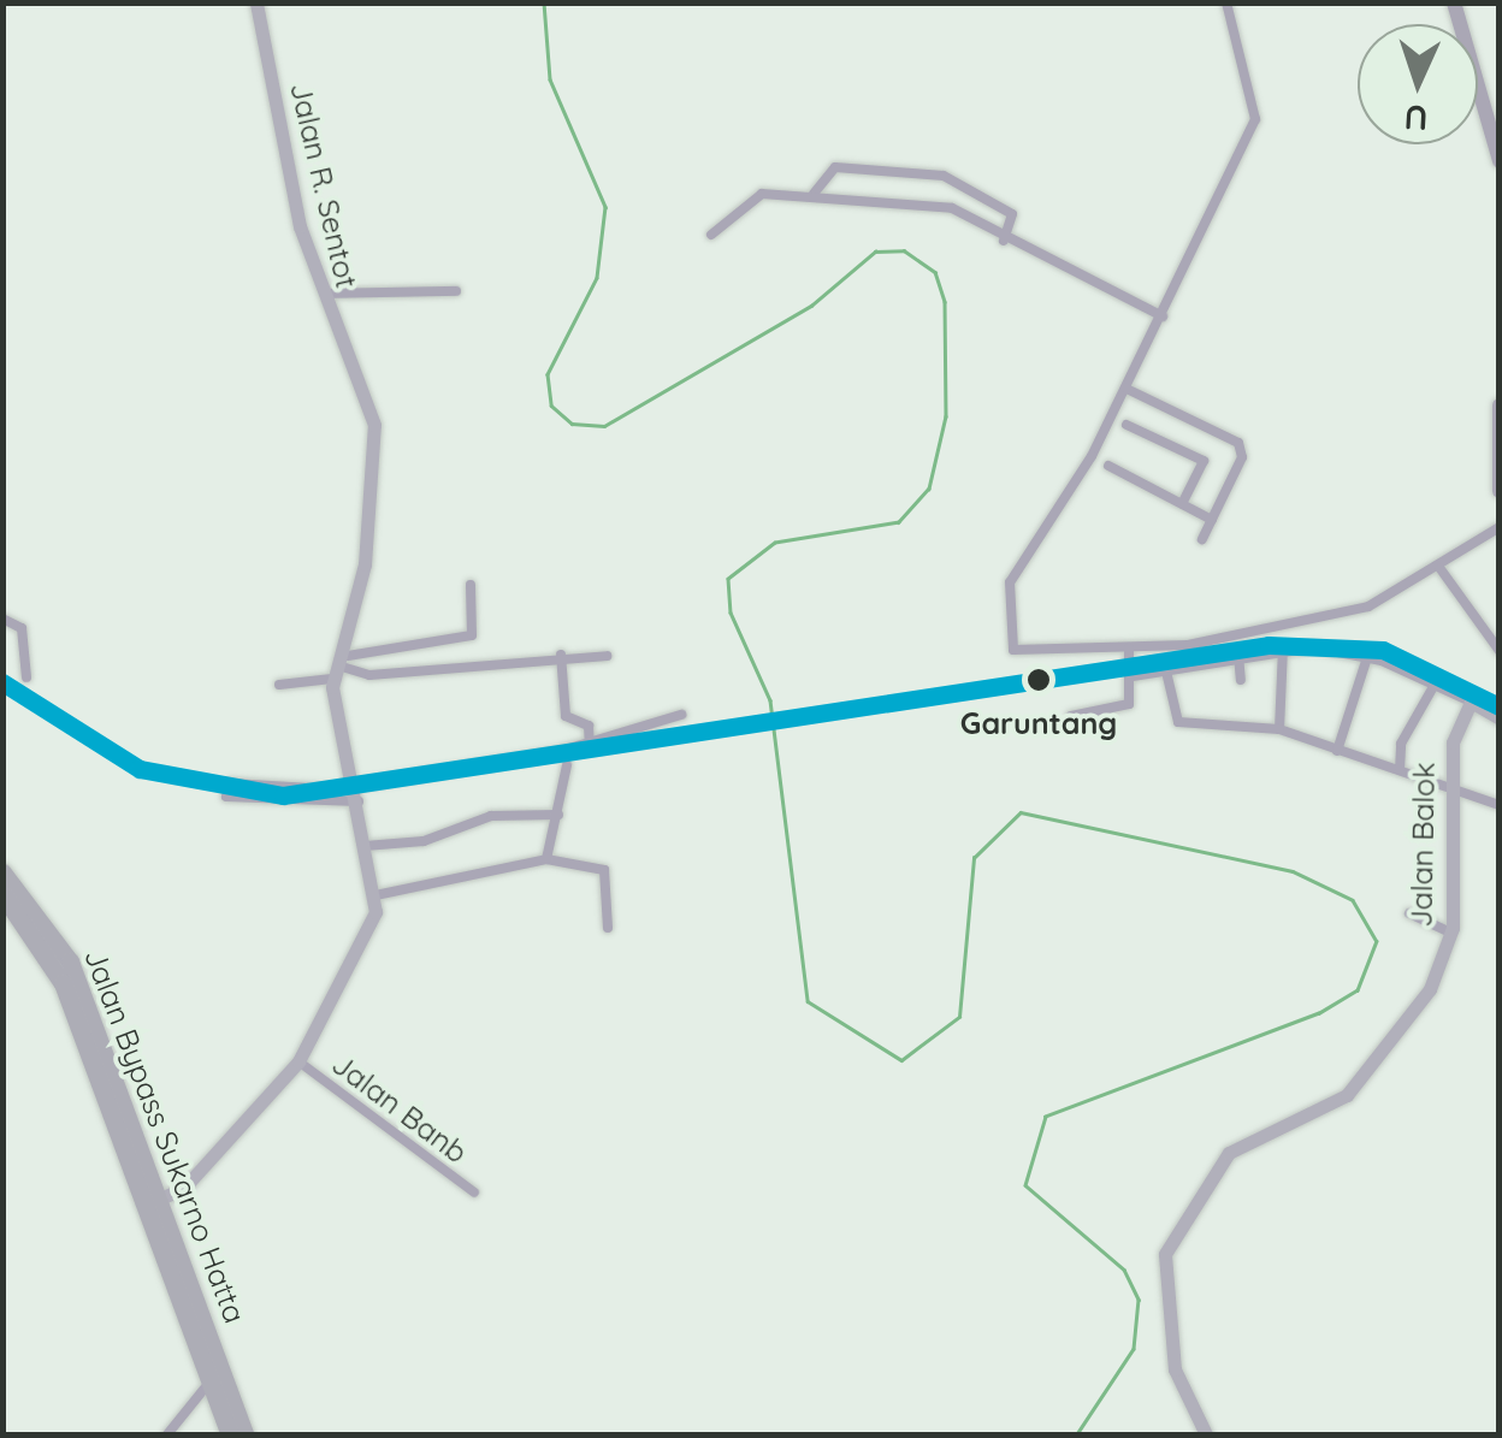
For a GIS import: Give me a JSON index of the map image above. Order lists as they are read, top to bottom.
{
  "streets": {
    "highway": ["Jalan Bypass Sukarno Hatta"],
    "street": ["Jalan R. Sentot", "Jalan Balok", "Jalan Banb"]
  },
  "crossings": [
    ["Jalan R. Sentot", "Jalan Banb"],
    ["Jalan R. Sentot", "Jalan Bypass Sukarno Hatta"]
  ],
  "places": ["Garuntang"],
  "north": "bottom"
}
